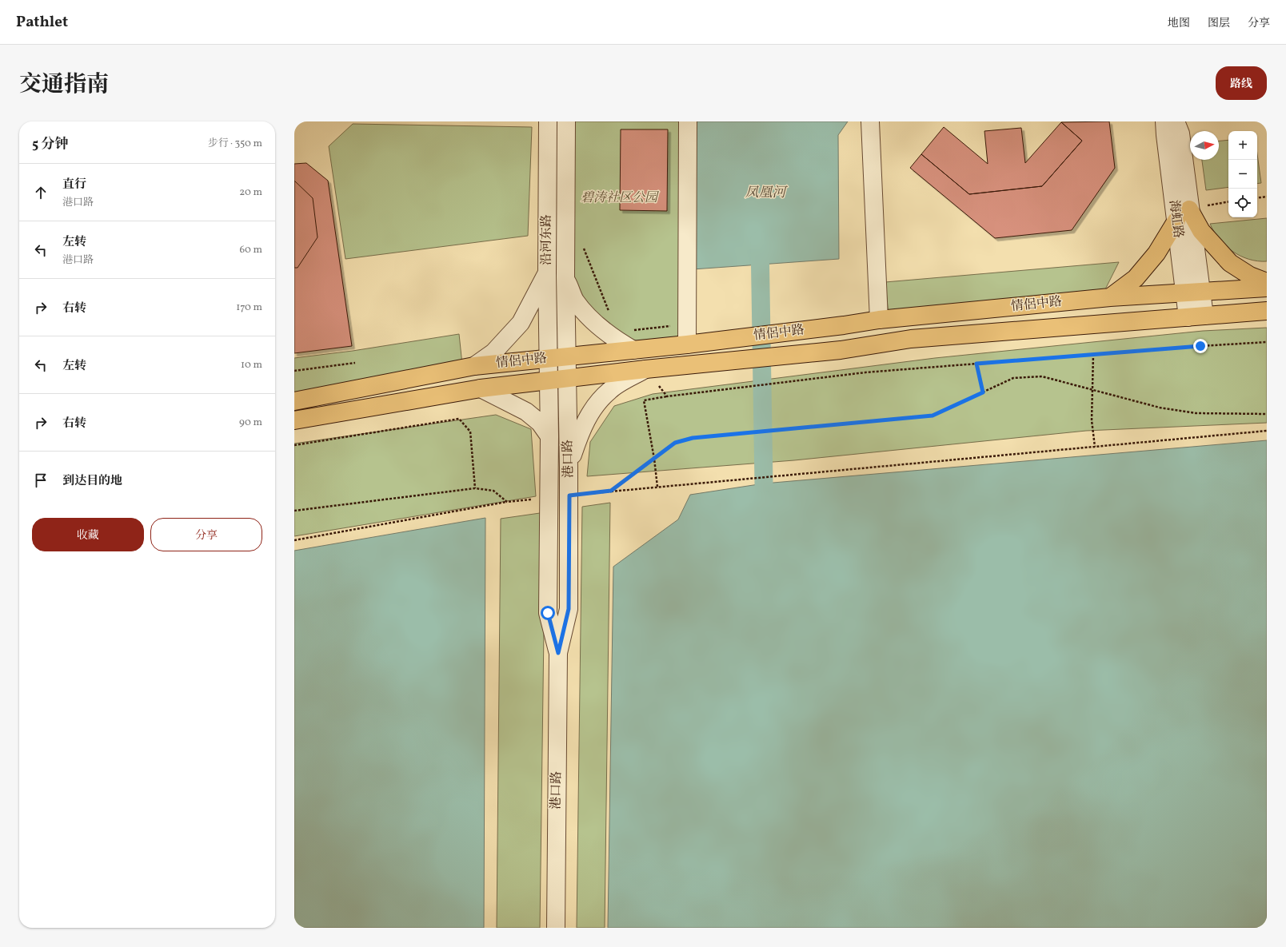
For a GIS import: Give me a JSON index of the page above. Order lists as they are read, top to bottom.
{
  "streets": {
    "highway": ["情侶中路"],
    "street": ["海虹路", "沿河东路", "港口路"]
  },
  "crossings": [
    ["海虹路", "情侶中路"],
    ["沿河东路", "情侶中路"],
    ["沿河东路", "港口路"],
    ["情侶中路", "港口路"]
  ],
  "water": ["凤凰河"],
  "parks": ["碧涛社区公园"],
  "north": "right",
  "page": {
    "header": "Pathlet",
    "nav": ["地图", "图层", "分享"],
    "title": "交通指南",
    "buttons": [
      "路线",
      ["收藏", "分享"]
    ],
    "heading": ["5 分钟", "步行 · 350 m"],
    "map_buttons": ["+", "−"],
    "list": [
      ["直行", "港口路", "20 m"],
      ["左转", "港口路", "60 m"],
      ["右转", "170 m"],
      ["左转", "10 m"],
      ["右转", "90 m"],
      "到达目的地"
    ]
  }
}
